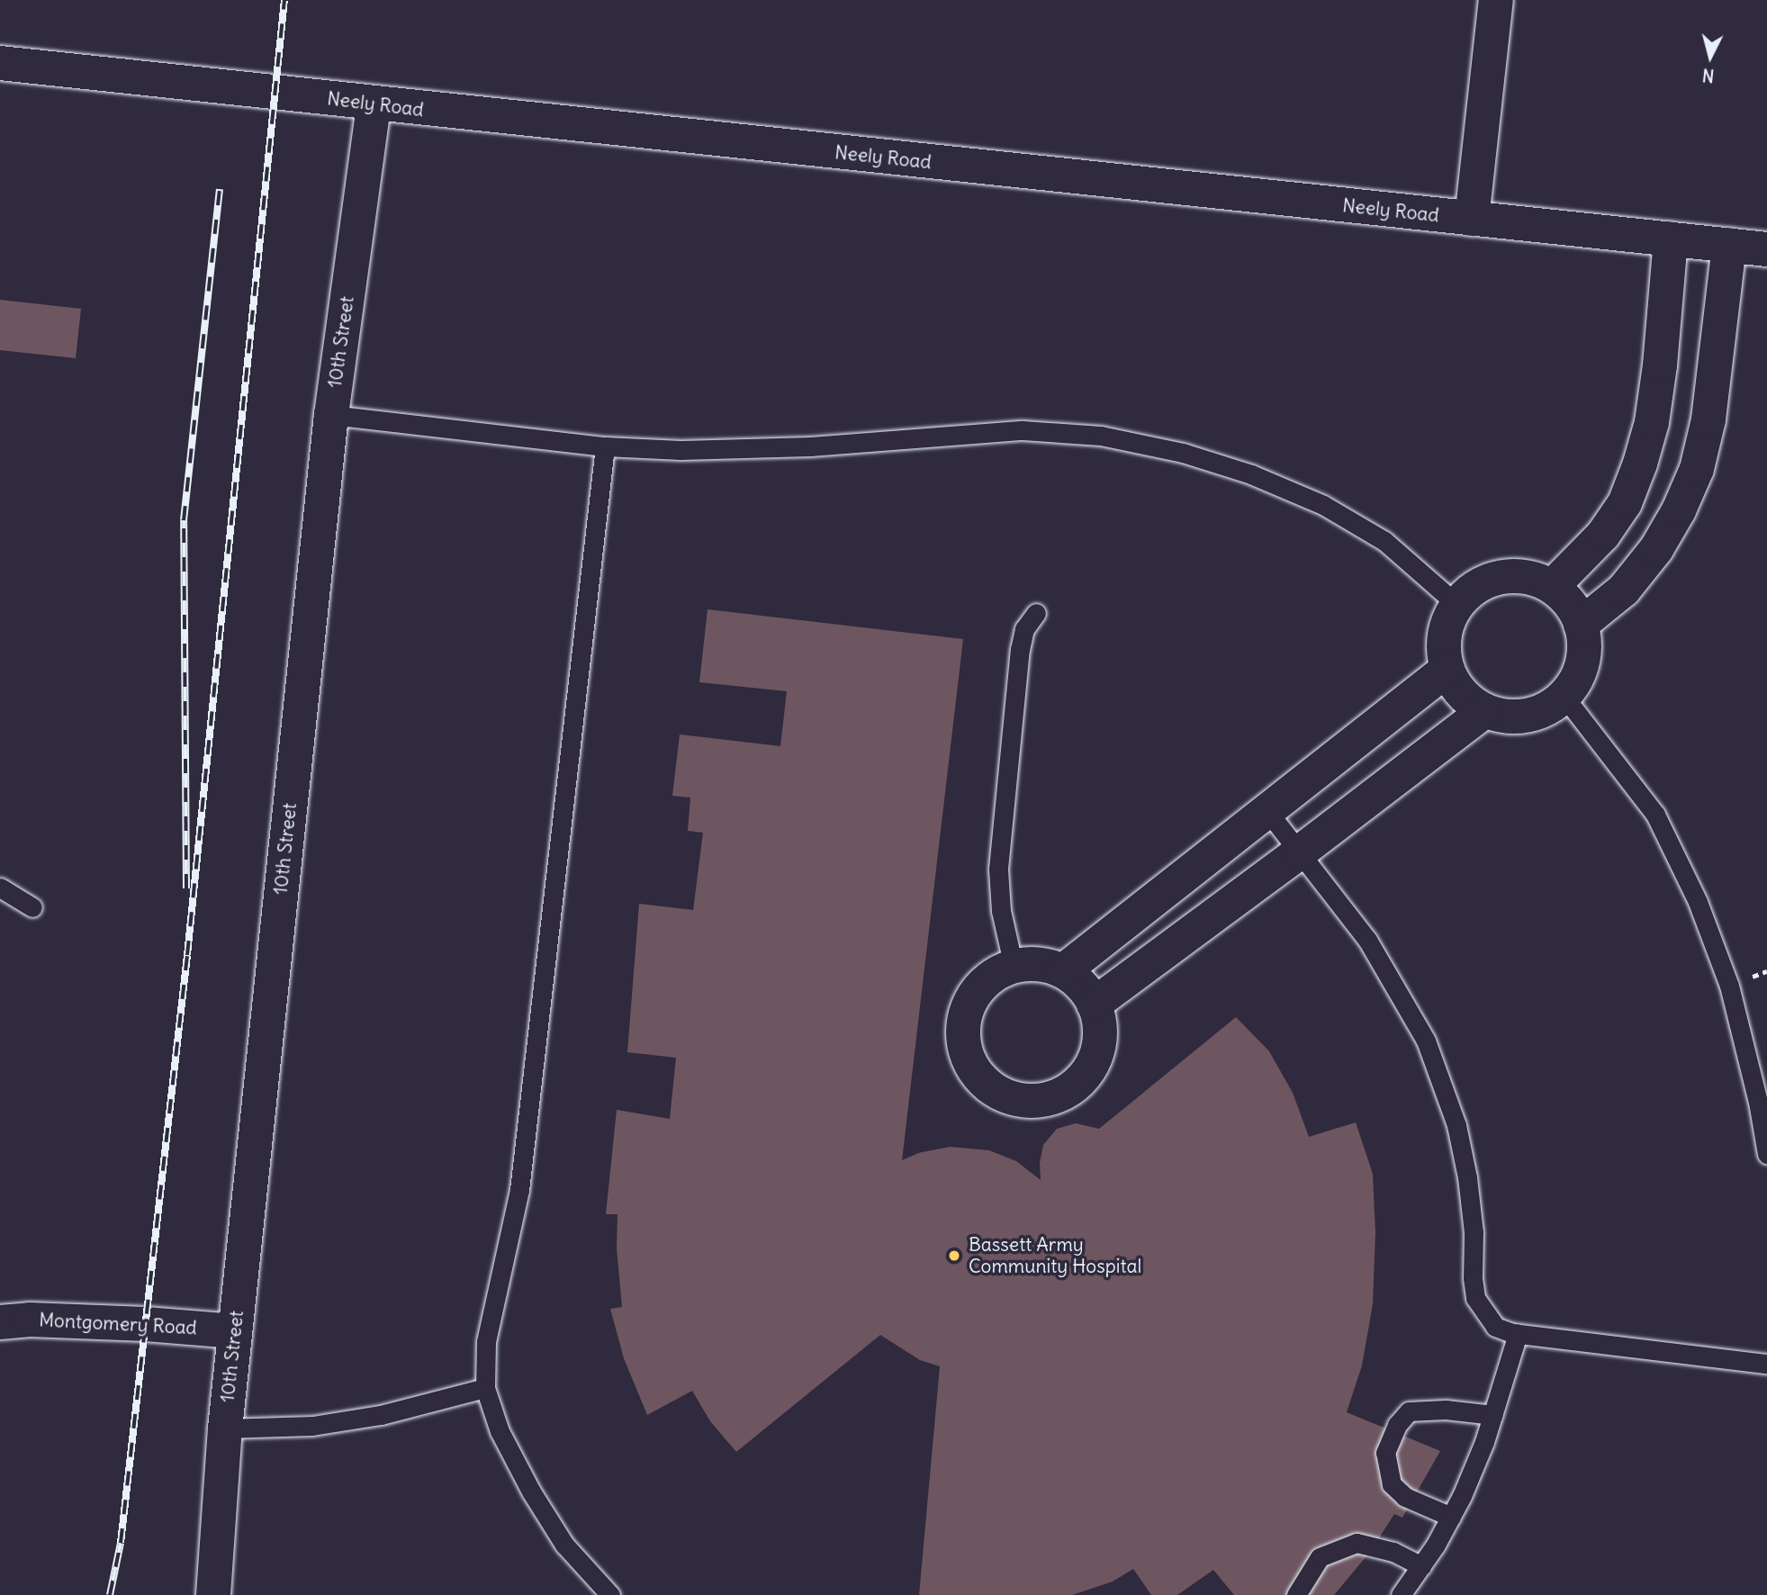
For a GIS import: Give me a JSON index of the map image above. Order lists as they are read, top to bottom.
{
  "streets": {
    "street": ["Neely Road", "10th Street", "Montgomery Road"]
  },
  "crossings": [
    ["Neely Road", "10th Street"],
    ["10th Street", "Montgomery Road"]
  ],
  "places": ["Bassett Army Community Hospital"],
  "north": "bottom"
}
